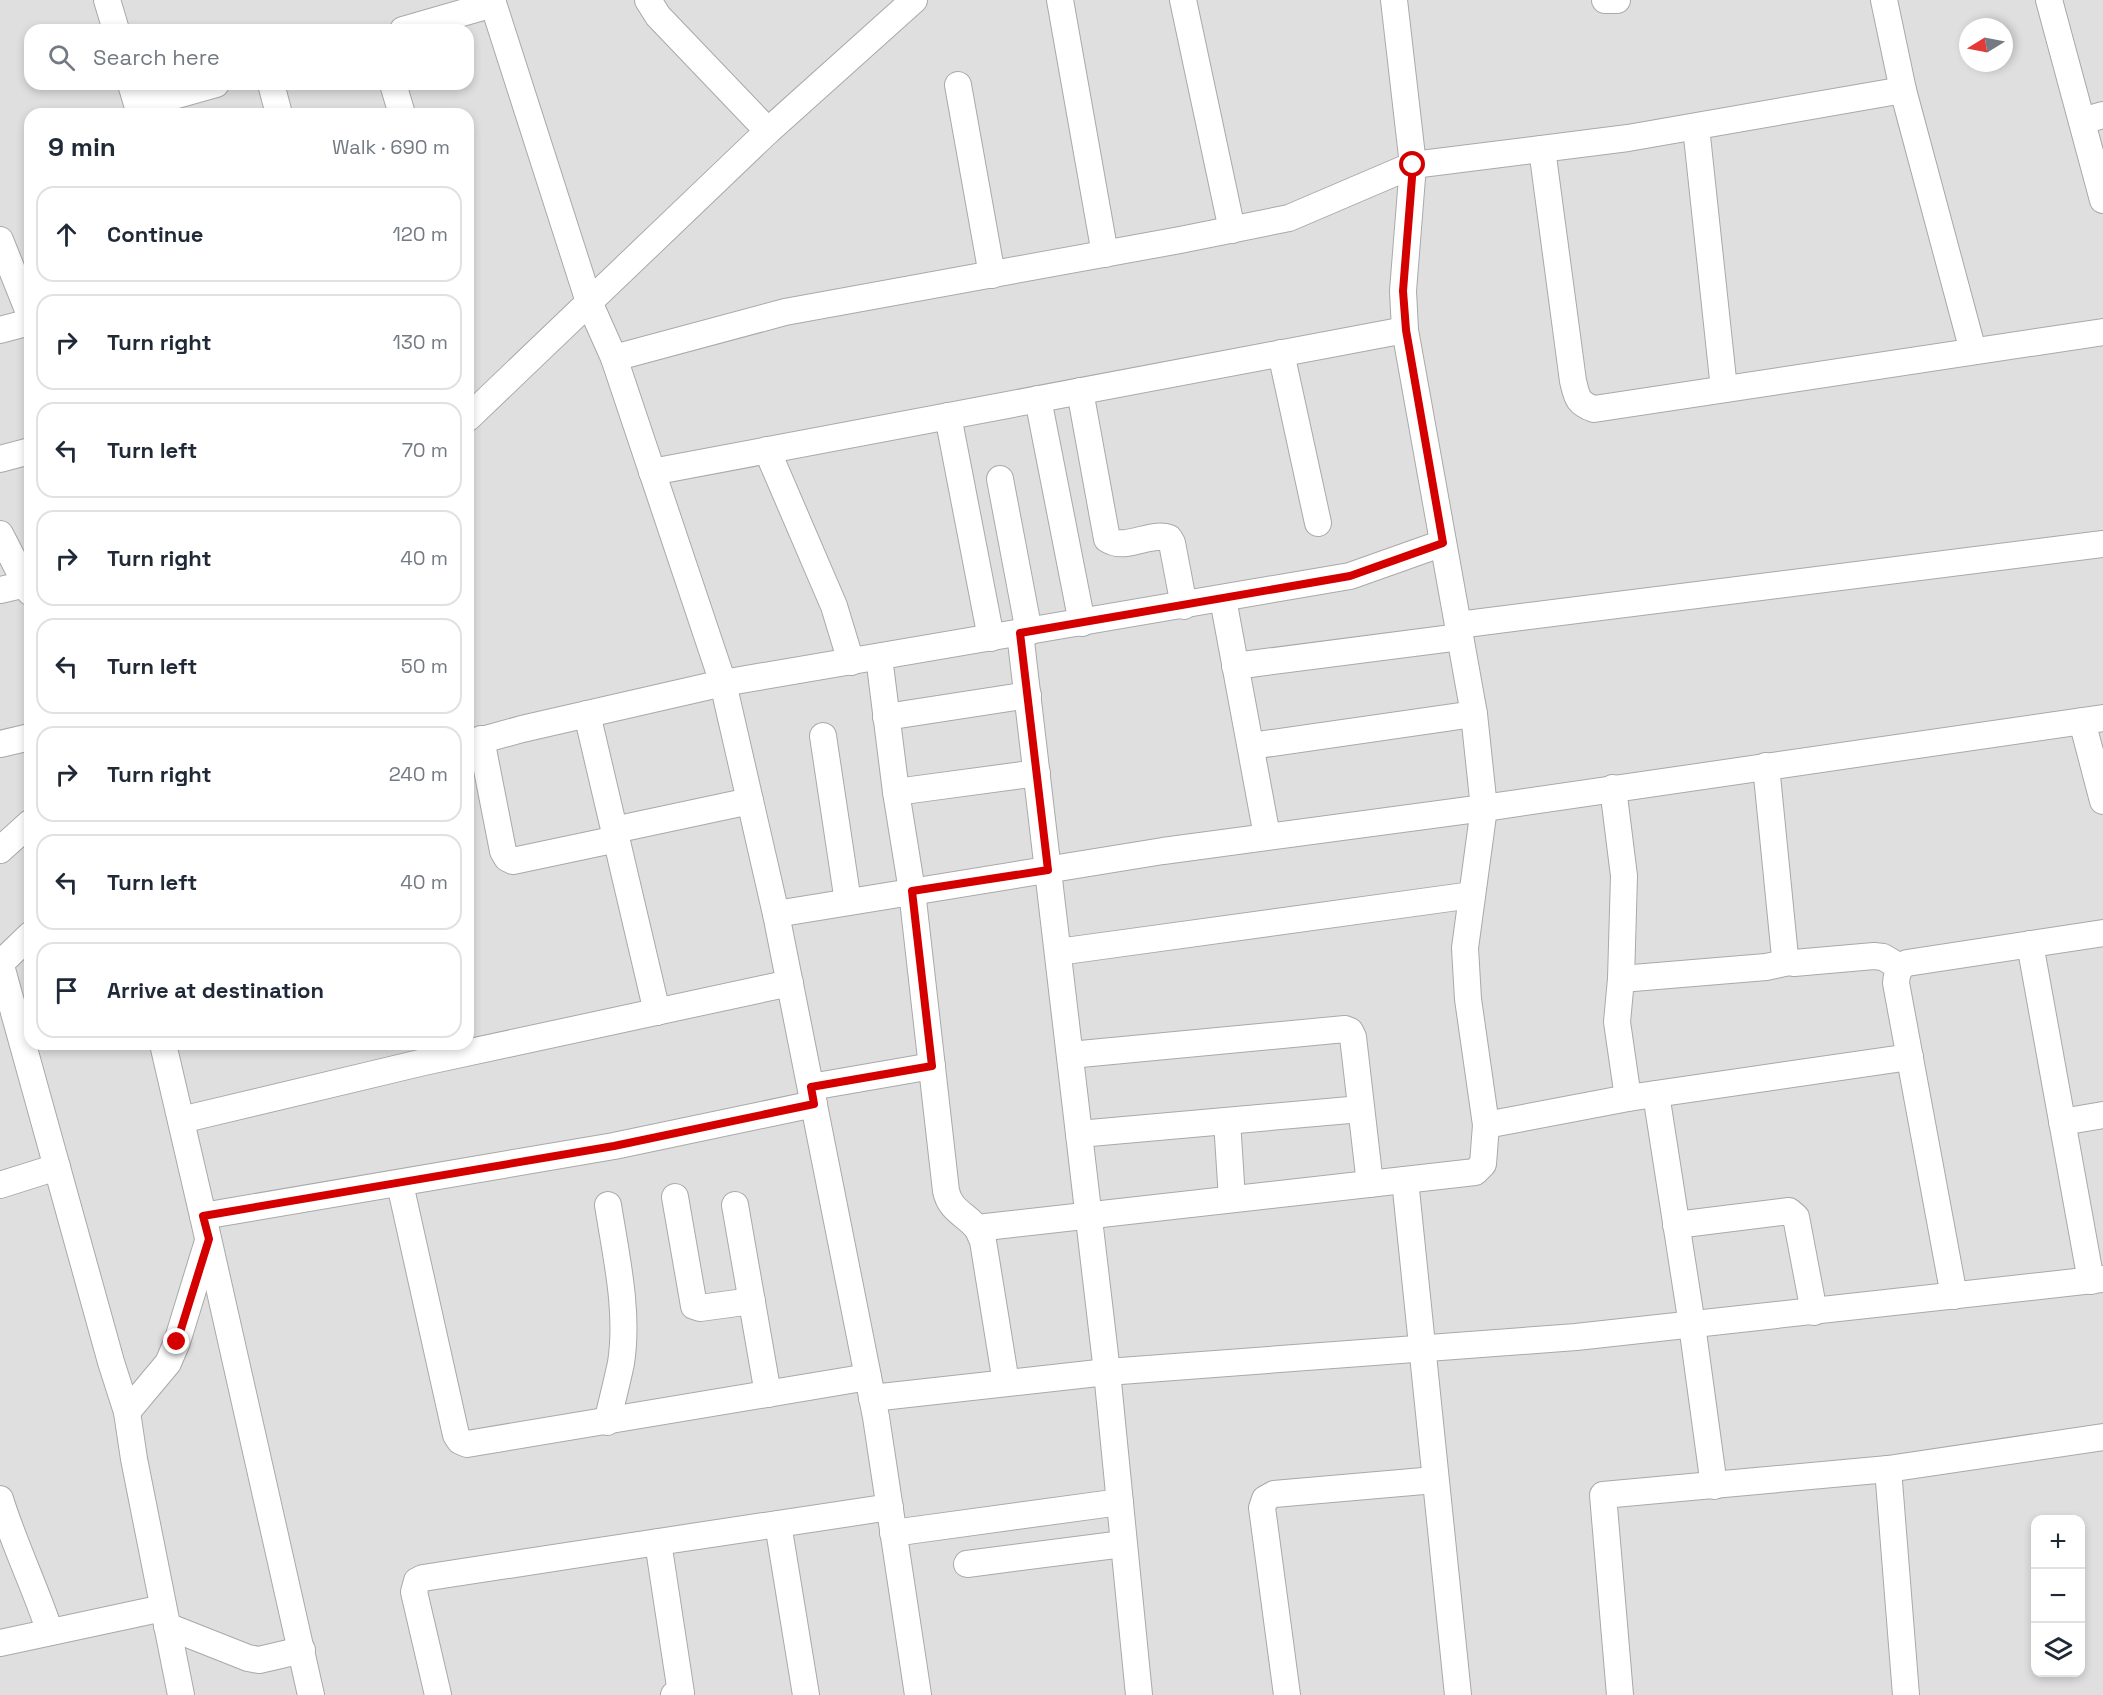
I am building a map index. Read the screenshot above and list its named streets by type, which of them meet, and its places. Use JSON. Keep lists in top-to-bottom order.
{
  "north": "left",
  "page": {
    "search": "Search here",
    "heading": ["9 min", "Walk · 690 m"],
    "list": [
      ["Continue", "120 m"],
      ["Turn right", "130 m"],
      ["Turn left", "70 m"],
      ["Turn right", "40 m"],
      ["Turn left", "50 m"],
      ["Turn right", "240 m"],
      ["Turn left", "40 m"],
      "Arrive at destination"
    ],
    "map_buttons": ["+", "−"]
  }
}
